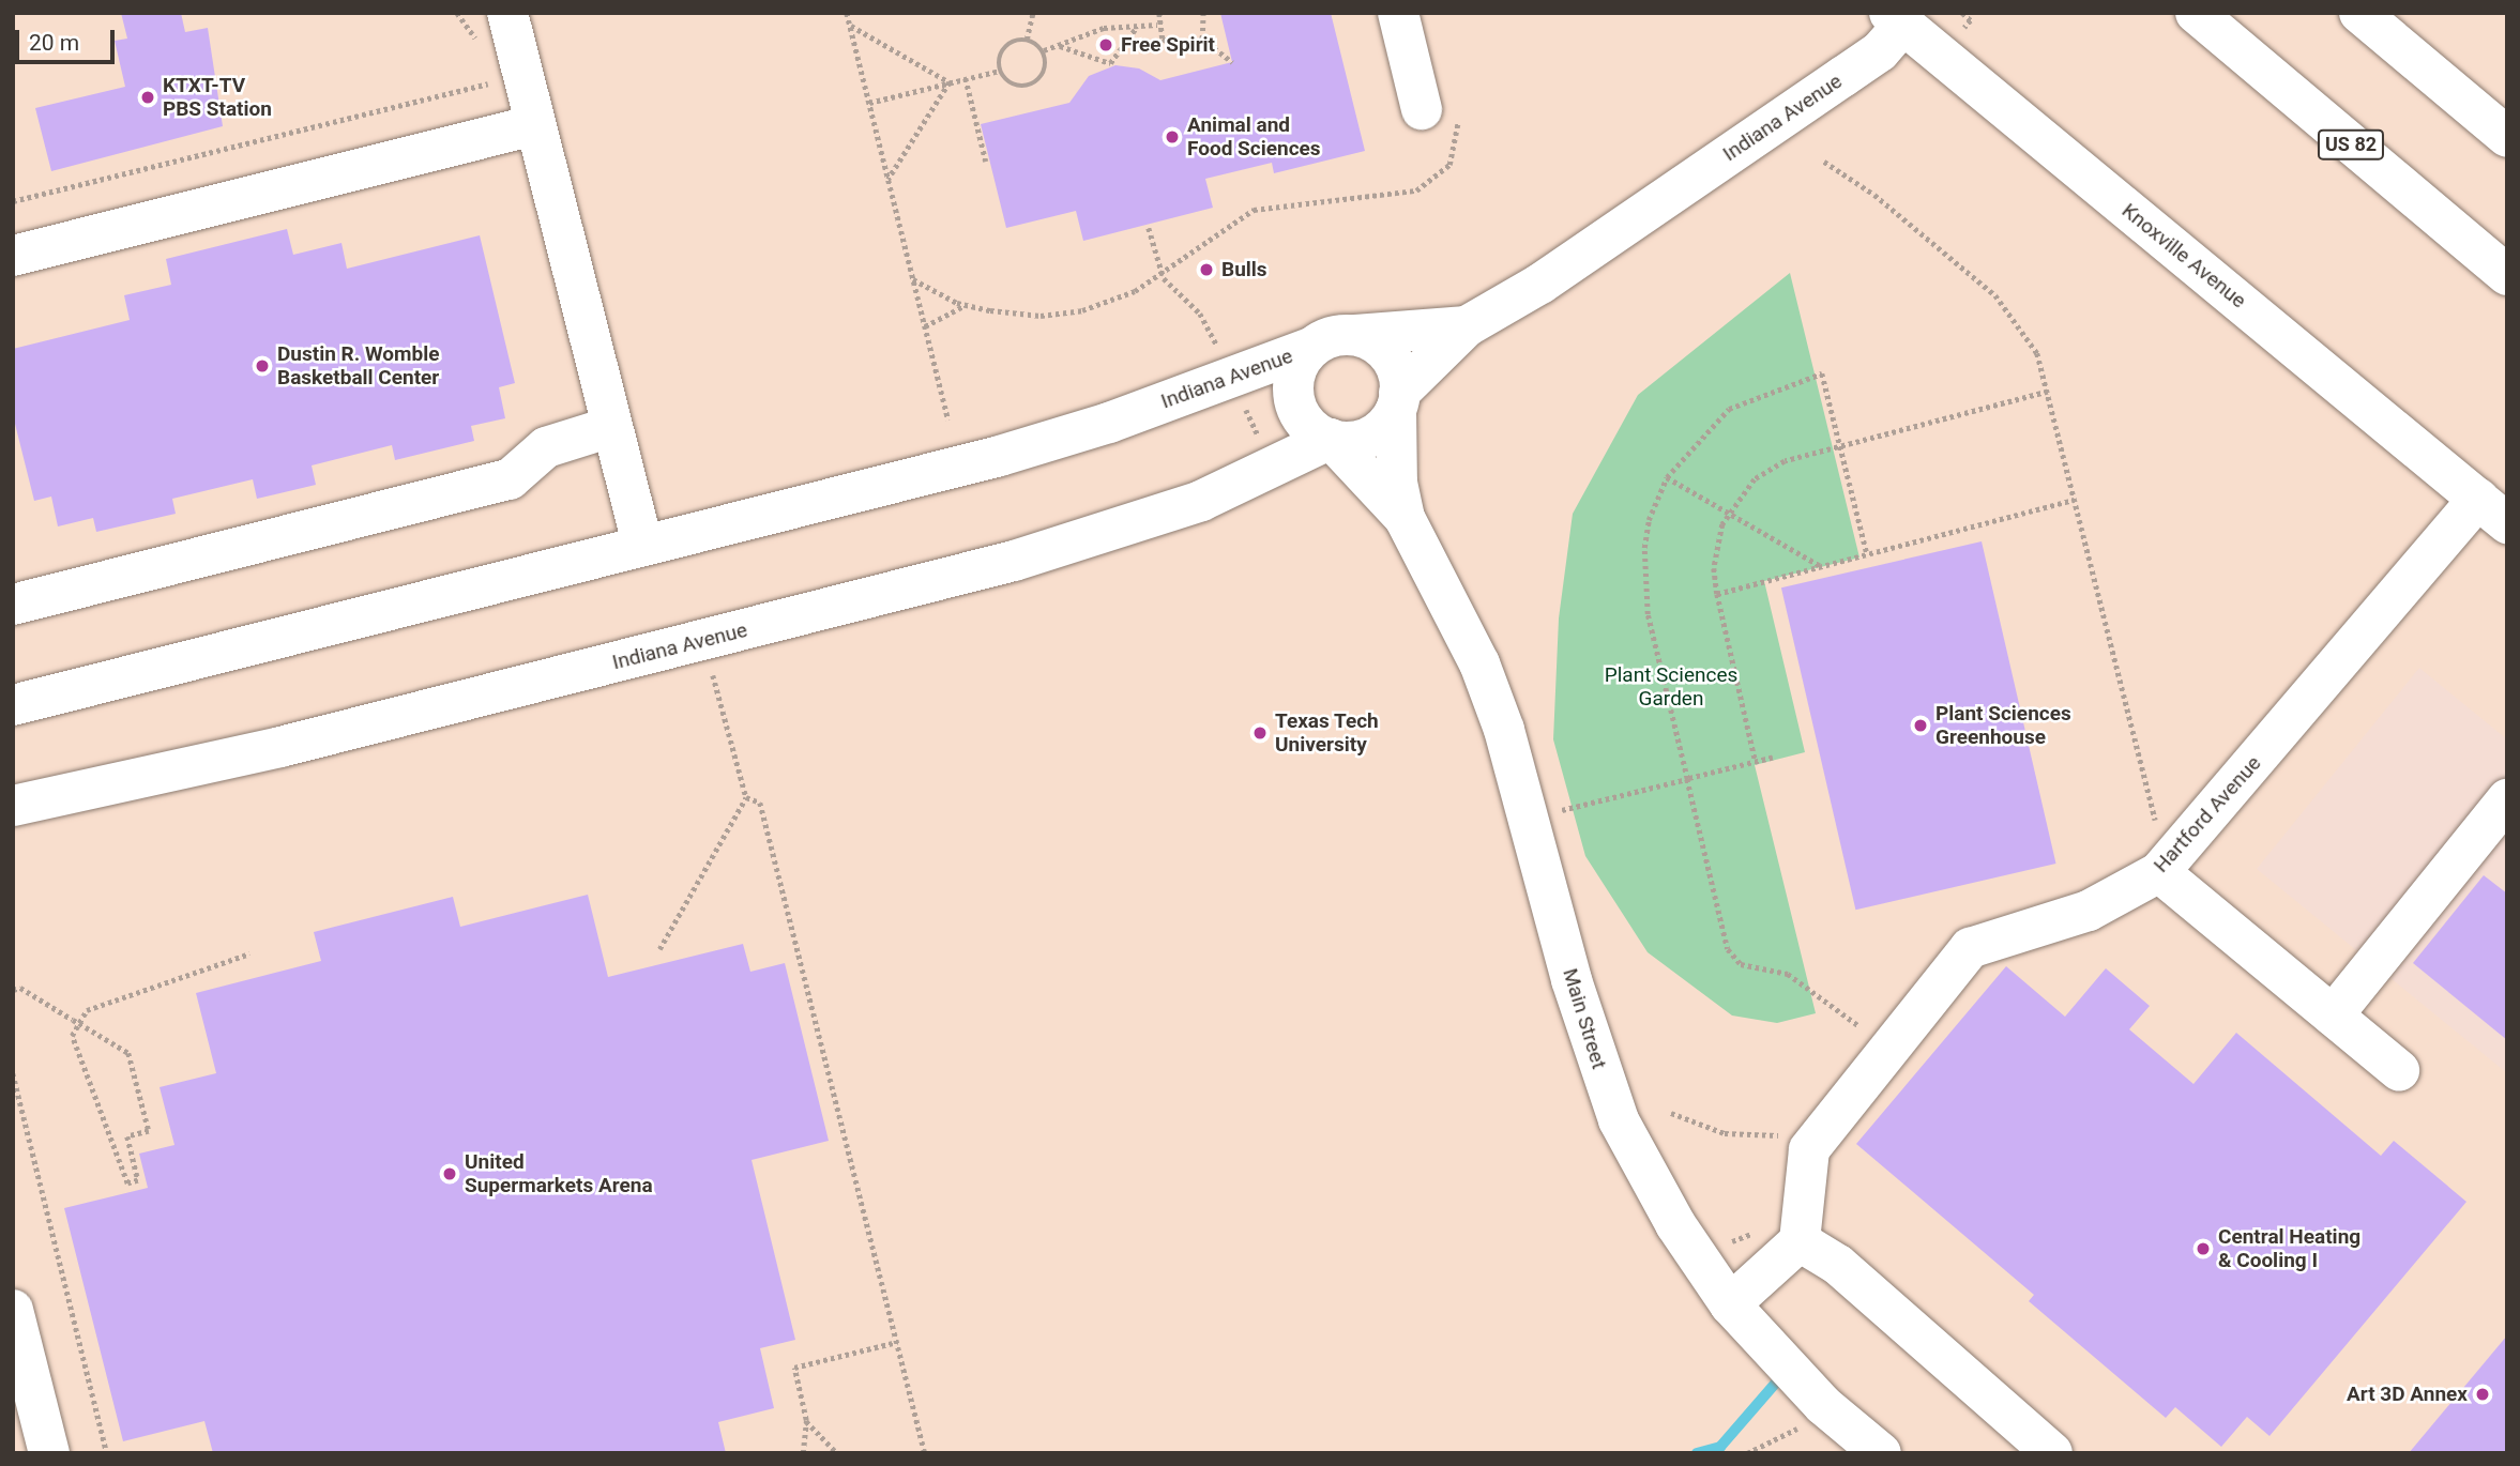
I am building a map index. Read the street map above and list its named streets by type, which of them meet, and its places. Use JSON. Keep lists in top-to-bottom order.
{
  "streets": {
    "main road": [
      "Indiana Avenue",
      "US 82",
      "Knoxville Avenue",
      "Hartford Avenue",
      "Main Street"
    ]
  },
  "crossings": [
    ["Indiana Avenue", "Knoxville Avenue"],
    ["Indiana Avenue", "Main Street"],
    ["Knoxville Avenue", "Hartford Avenue"]
  ],
  "parks": ["Plant Sciences Garden"],
  "places": [
    "Free Spirit",
    "KTXT-TV PBS Station",
    "Animal and Food Sciences",
    "Bulls",
    "Dustin R. Womble Basketball Center",
    "Plant Sciences Greenhouse",
    "Texas Tech University",
    "United Supermarkets Arena",
    "Central Heating & Cooling I",
    "Art 3D Annex"
  ],
  "scale_bar": "20 m"
}
